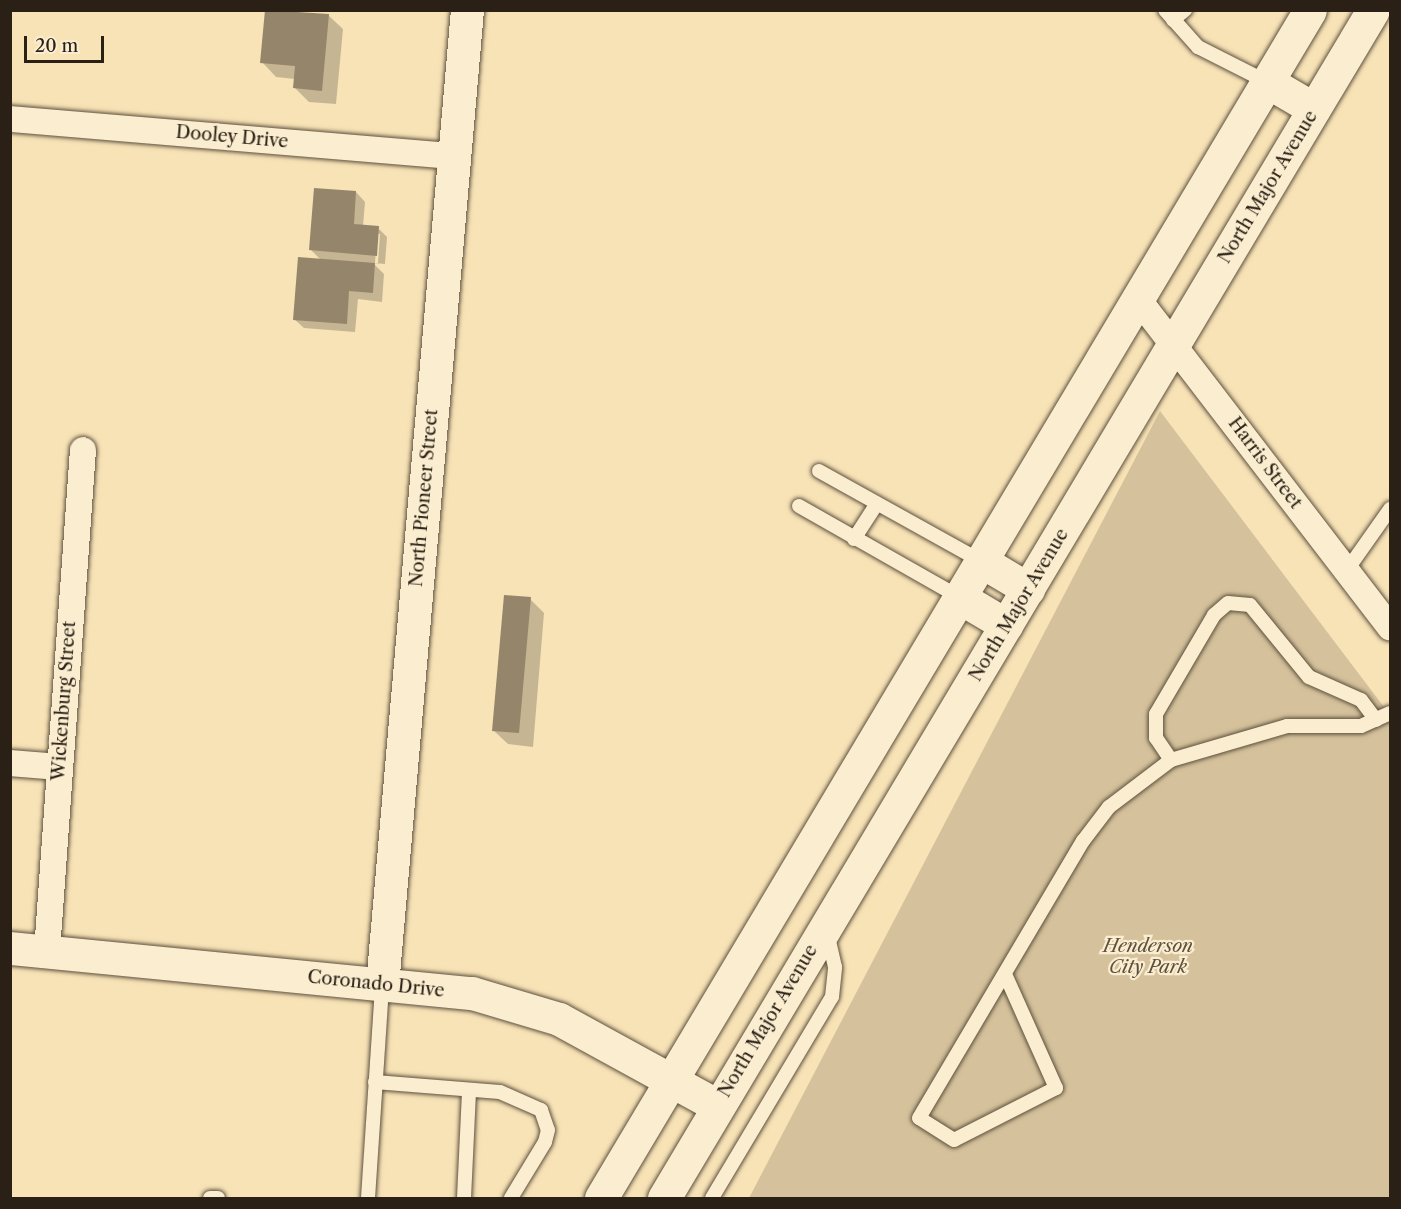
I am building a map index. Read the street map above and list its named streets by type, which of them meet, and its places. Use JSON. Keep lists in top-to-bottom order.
{
  "streets": {
    "street": [
      "Dooley Drive",
      "North Major Avenue",
      "Harris Street",
      "North Pioneer Street",
      "Wickenburg Street",
      "Coronado Drive"
    ]
  },
  "crossings": [
    ["Dooley Drive", "North Pioneer Street"],
    ["North Major Avenue", "Harris Street"],
    ["North Major Avenue", "Coronado Drive"],
    ["North Pioneer Street", "Coronado Drive"],
    ["Wickenburg Street", "Coronado Drive"]
  ],
  "parks": ["Henderson City Park"],
  "scale_bar": "20 m"
}
